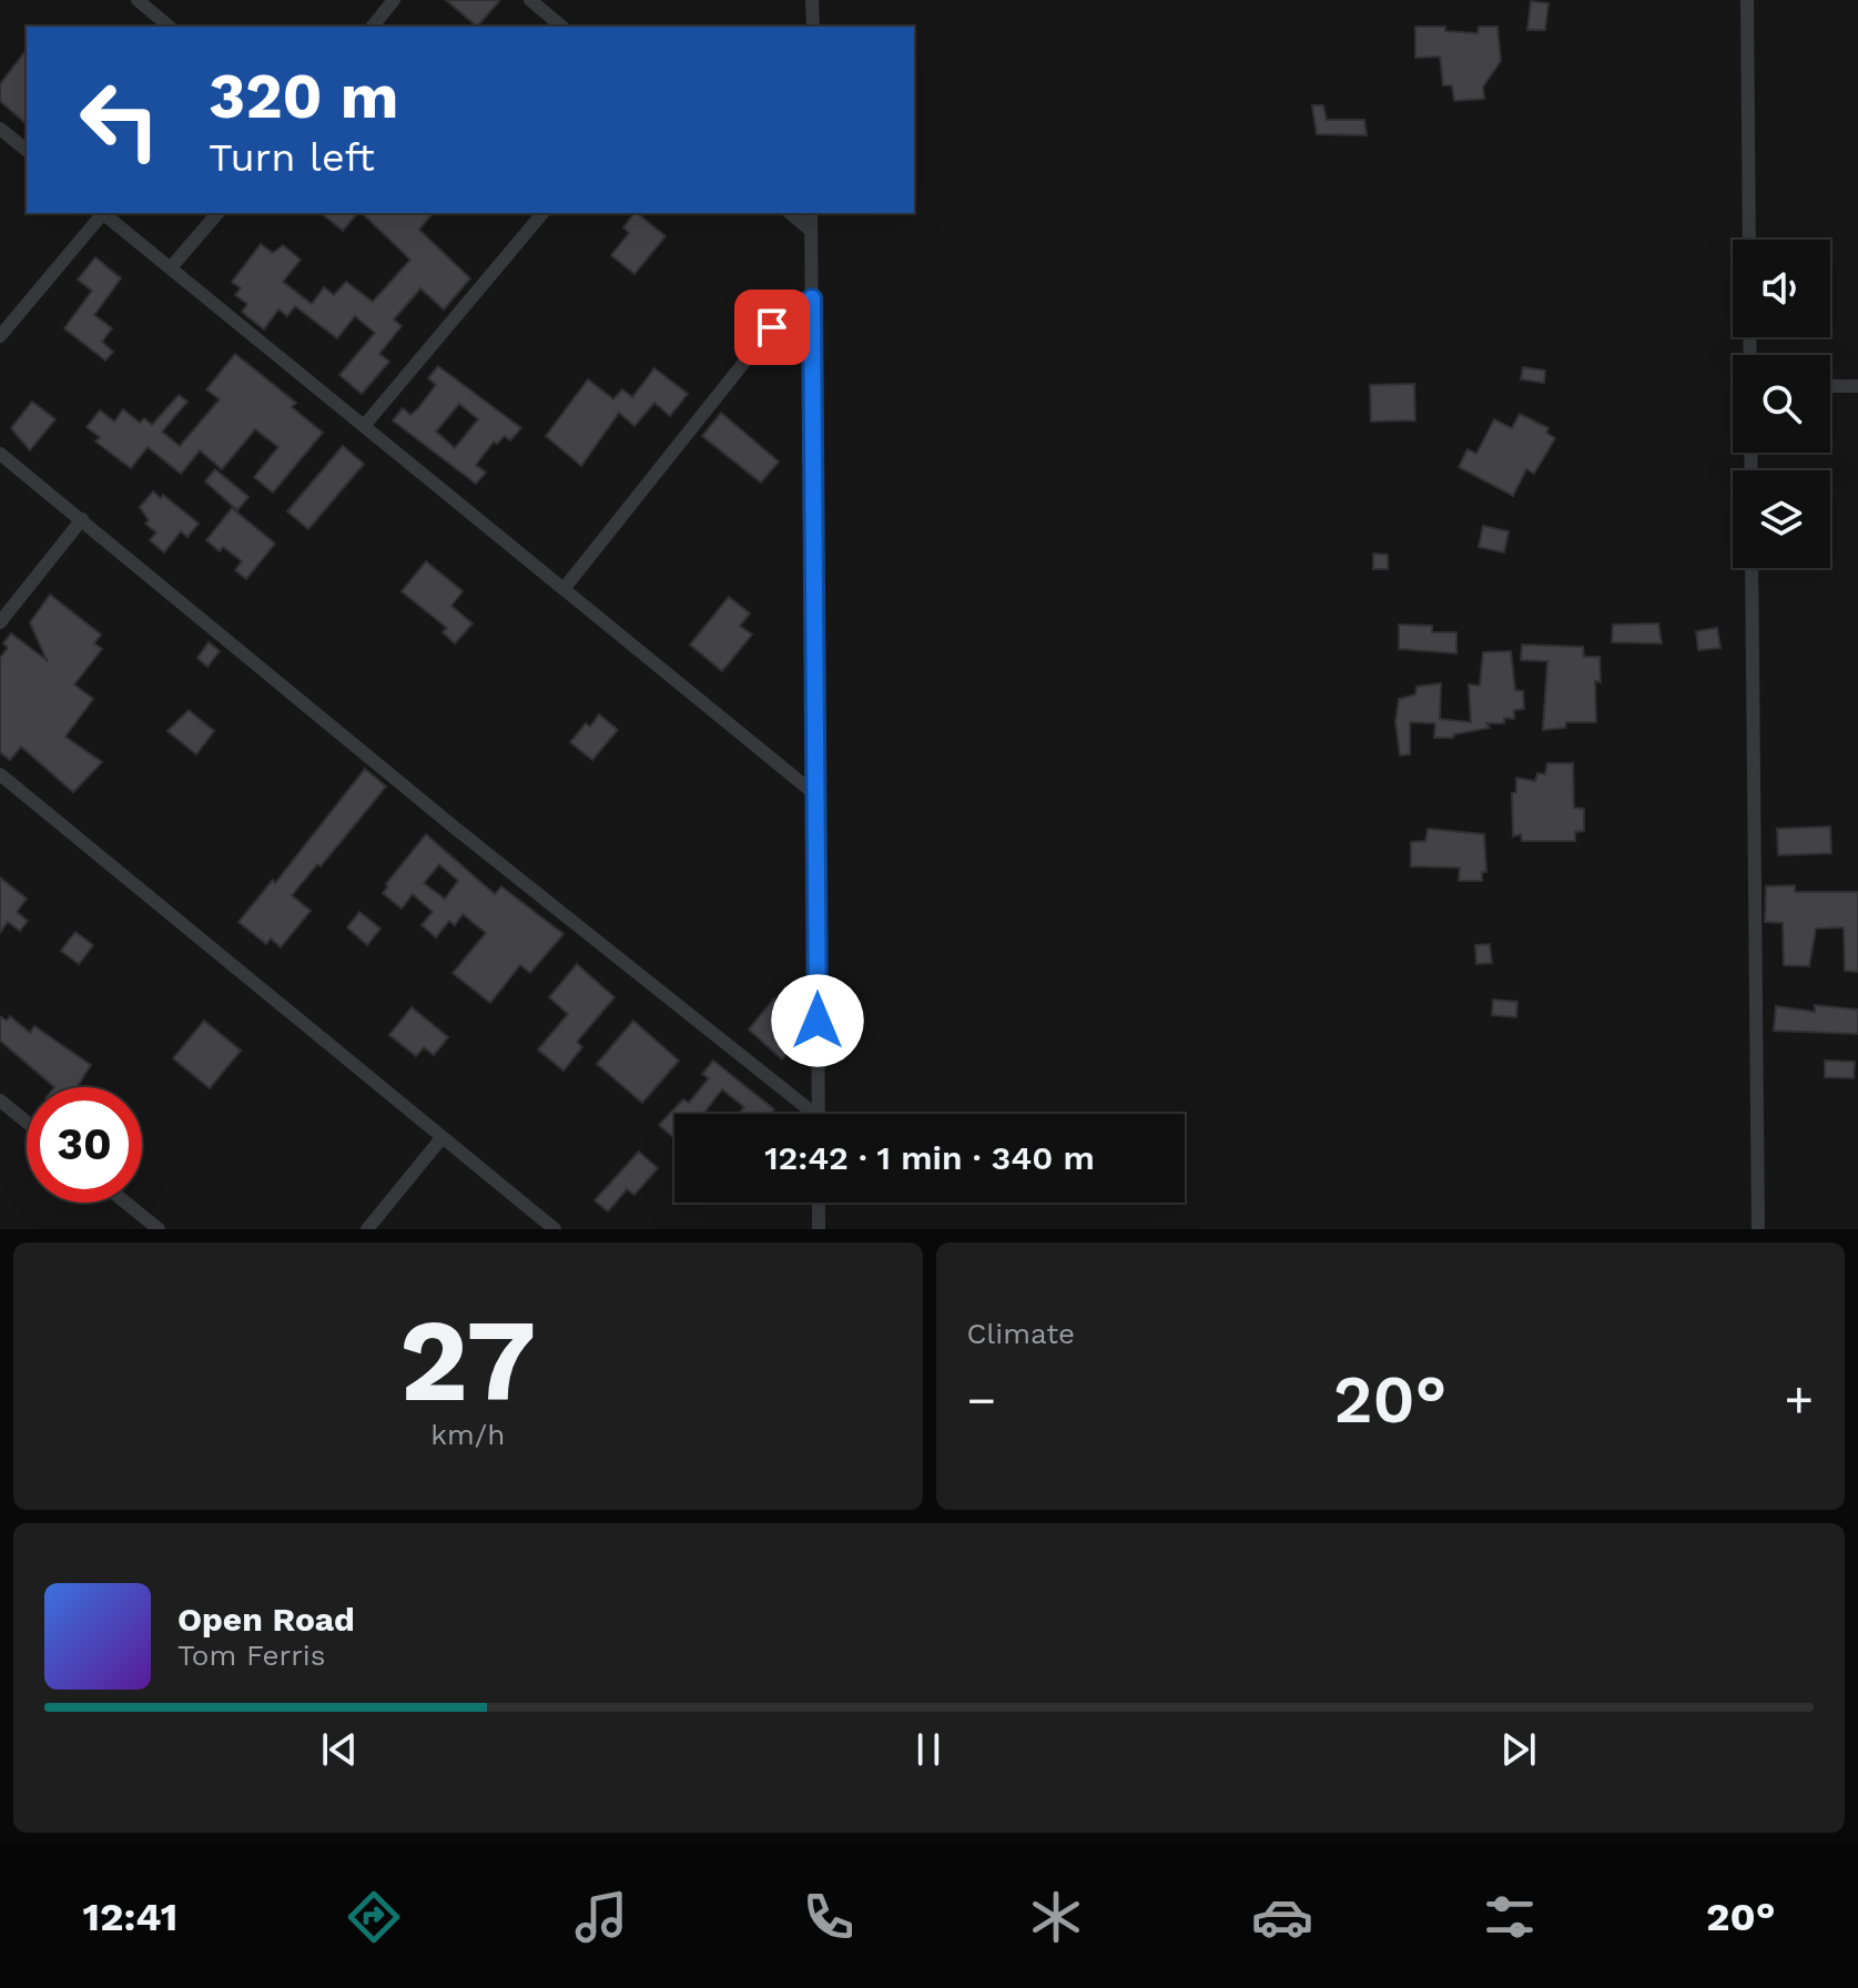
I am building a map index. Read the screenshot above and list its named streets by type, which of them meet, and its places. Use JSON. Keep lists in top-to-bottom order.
{
  "page": {
    "turn": ["320 m", "Turn left"],
    "limit": "30",
    "trip": "12:42 · 1 min · 340 m",
    "tile": [
      ["27", "km/h"],
      "Climate"
    ],
    "heat": ["−", "20°", "+"],
    "song": ["Open Road", "Tom Ferris"],
    "tabs": ["12:41", "20°"]
  }
}
